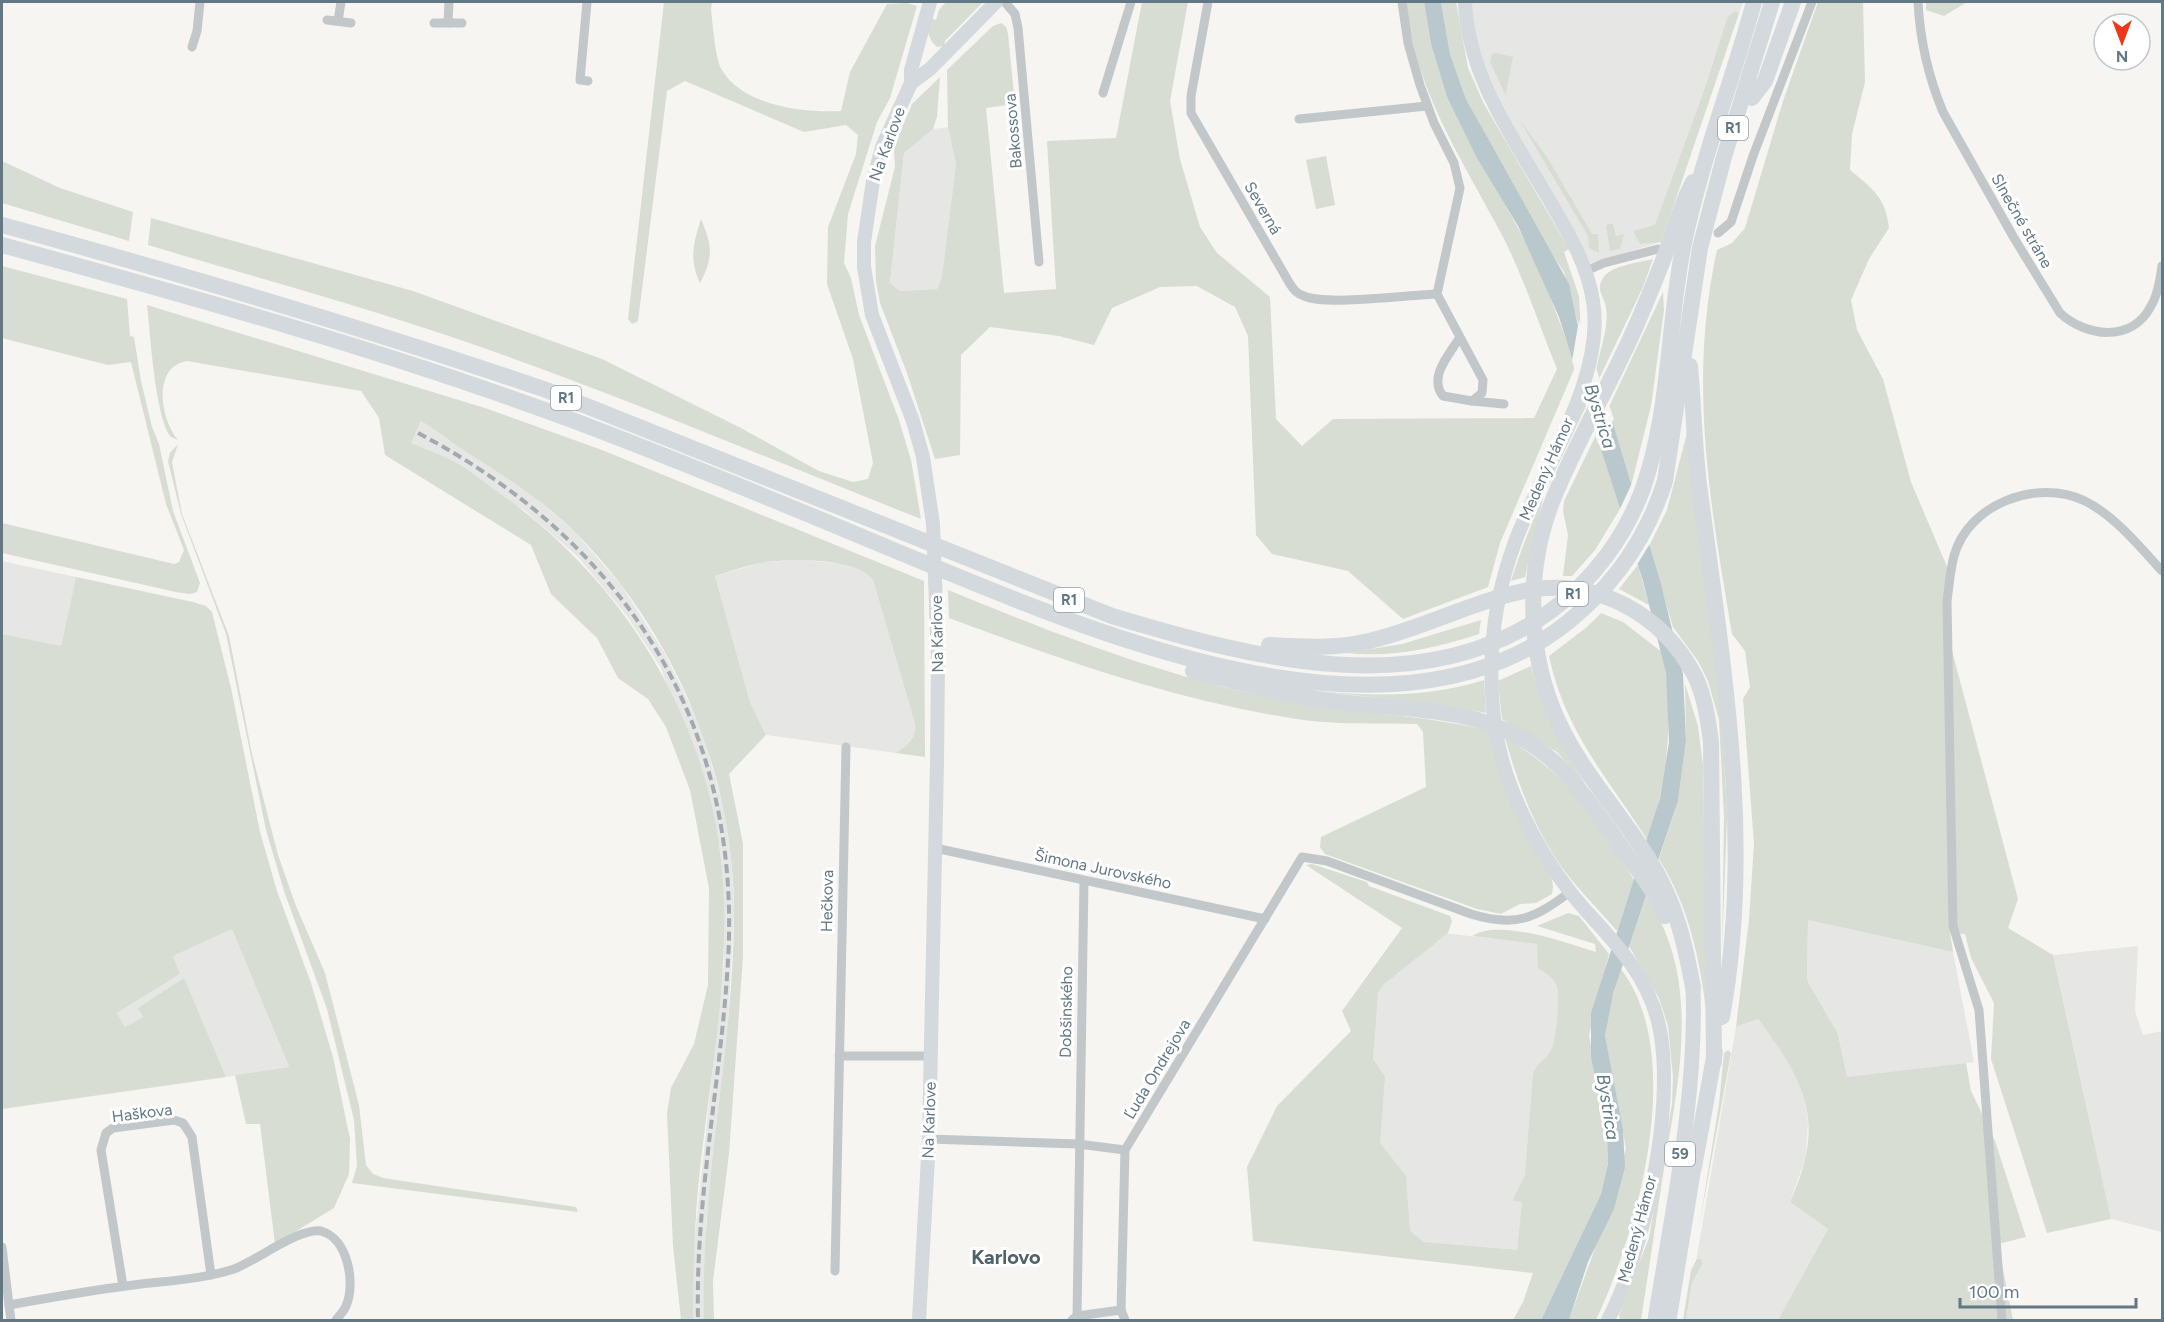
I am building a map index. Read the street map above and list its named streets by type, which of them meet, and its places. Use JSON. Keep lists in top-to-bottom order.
{
  "streets": {
    "highway": ["R1"],
    "main road": ["59"],
    "street": [
      "Bakossova",
      "Na Karlove",
      "Severná",
      "Slnečné stráne",
      "Medený Hámor",
      "Šimona Jurovského",
      "Hečkova",
      "Dobšinského",
      "Ľuda Ondrejova",
      "Haškova"
    ]
  },
  "crossings": [
    ["Na Karlove", "Šimona Jurovského"],
    ["Medený Hámor", "Ľuda Ondrejova"],
    ["Šimona Jurovského", "Dobšinského"],
    ["Šimona Jurovského", "Ľuda Ondrejova"],
    ["Dobšinského", "Ľuda Ondrejova"]
  ],
  "districts": ["Karlovo"],
  "water": ["Bystrica"],
  "scale_bar": "100 m",
  "north": "bottom"
}
